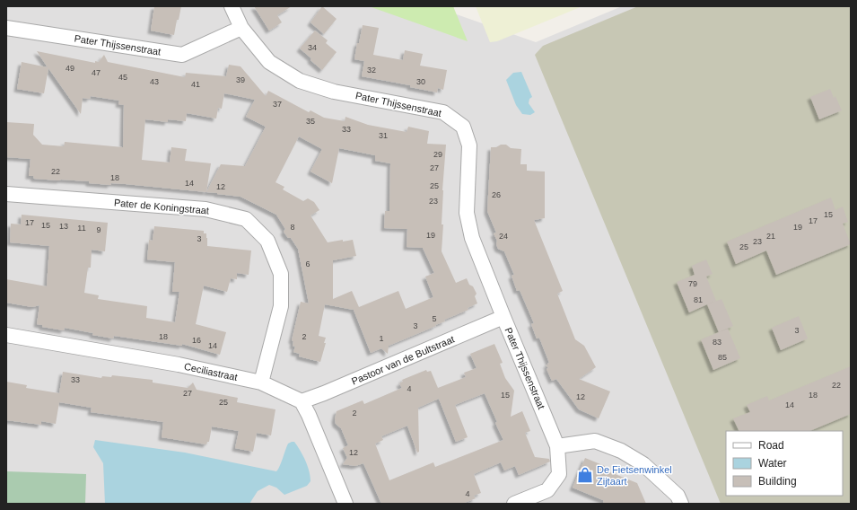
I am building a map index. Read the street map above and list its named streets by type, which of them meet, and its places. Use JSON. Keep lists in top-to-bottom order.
{
  "streets": {
    "street": [
      "Pater Thijssenstraat",
      "Pater de Koningstraat",
      "Pastoor van de Bultstraat",
      "Ceciliastraat"
    ]
  },
  "crossings": [
    ["Pater Thijssenstraat", "Pastoor van de Bultstraat"],
    ["Pater de Koningstraat", "Ceciliastraat"],
    ["Pastoor van de Bultstraat", "Ceciliastraat"]
  ],
  "places": {
    "shop": ["De Fietsenwinkel Zijtaart"]
  },
  "house_numbers": [
    "34",
    "49",
    "32",
    "47",
    "45",
    "39",
    "43",
    "30",
    "41",
    "37",
    "35",
    "33",
    "31",
    "29",
    "27",
    "22",
    "18",
    "14",
    "25",
    "12",
    "26",
    "23",
    "15",
    "17",
    "17",
    "15",
    "13",
    "8",
    "19",
    "11",
    "9",
    "19",
    "24",
    "21",
    "3",
    "23",
    "25",
    "6",
    "79",
    "81",
    "5",
    "3",
    "3",
    "18",
    "2",
    "1",
    "16",
    "83",
    "14",
    "85",
    "33",
    "22",
    "4",
    "27",
    "15",
    "18",
    "12",
    "25",
    "14",
    "2",
    "12",
    "4"
  ],
  "legend": ["Road", "Water", "Building"]
}
